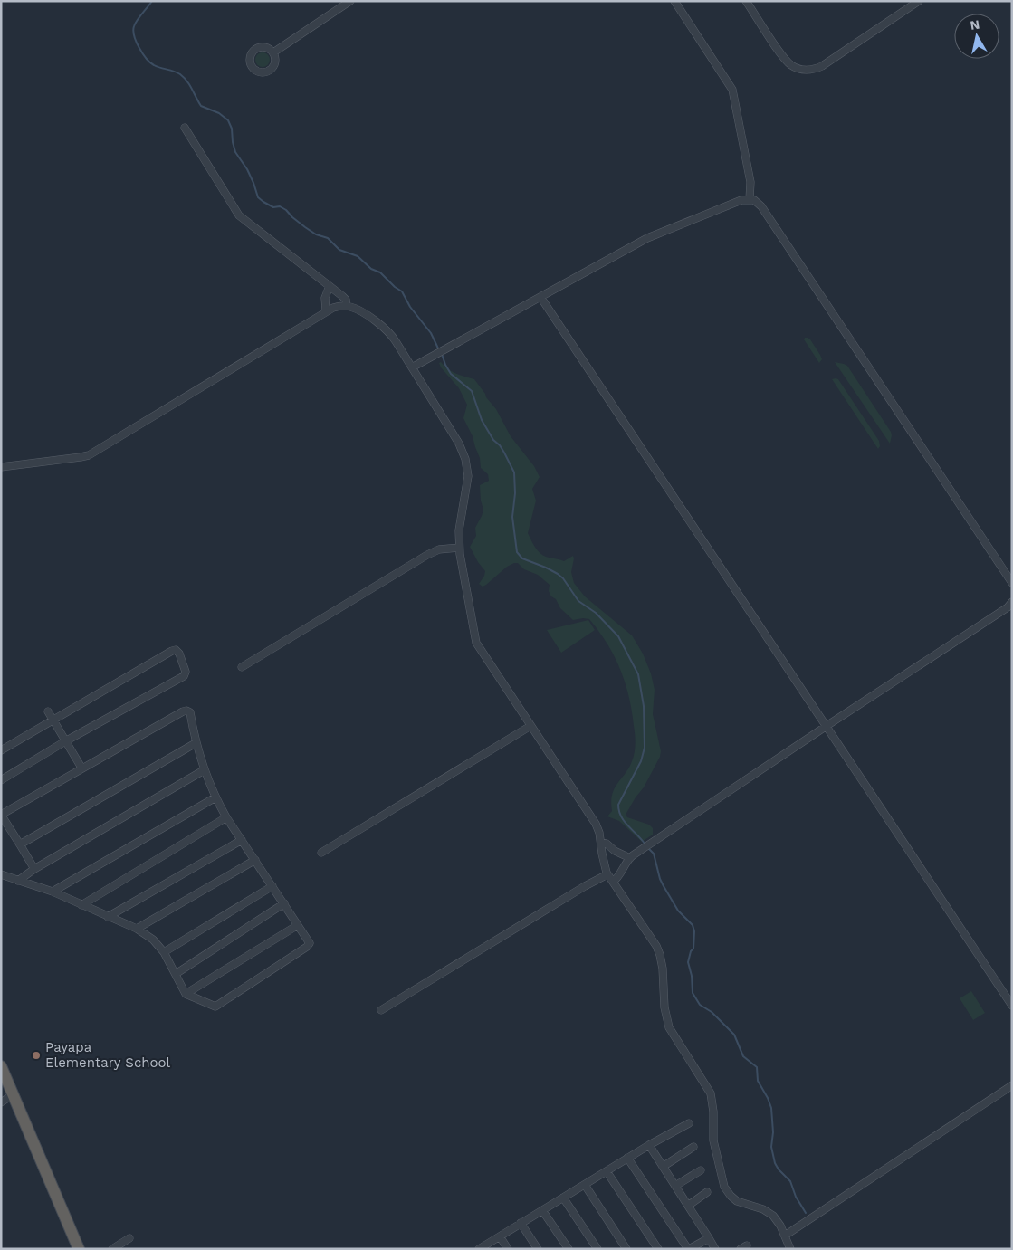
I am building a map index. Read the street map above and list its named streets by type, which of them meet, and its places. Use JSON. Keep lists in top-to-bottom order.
{
  "places": ["Payapa Elementary School"],
  "north": "top"
}
